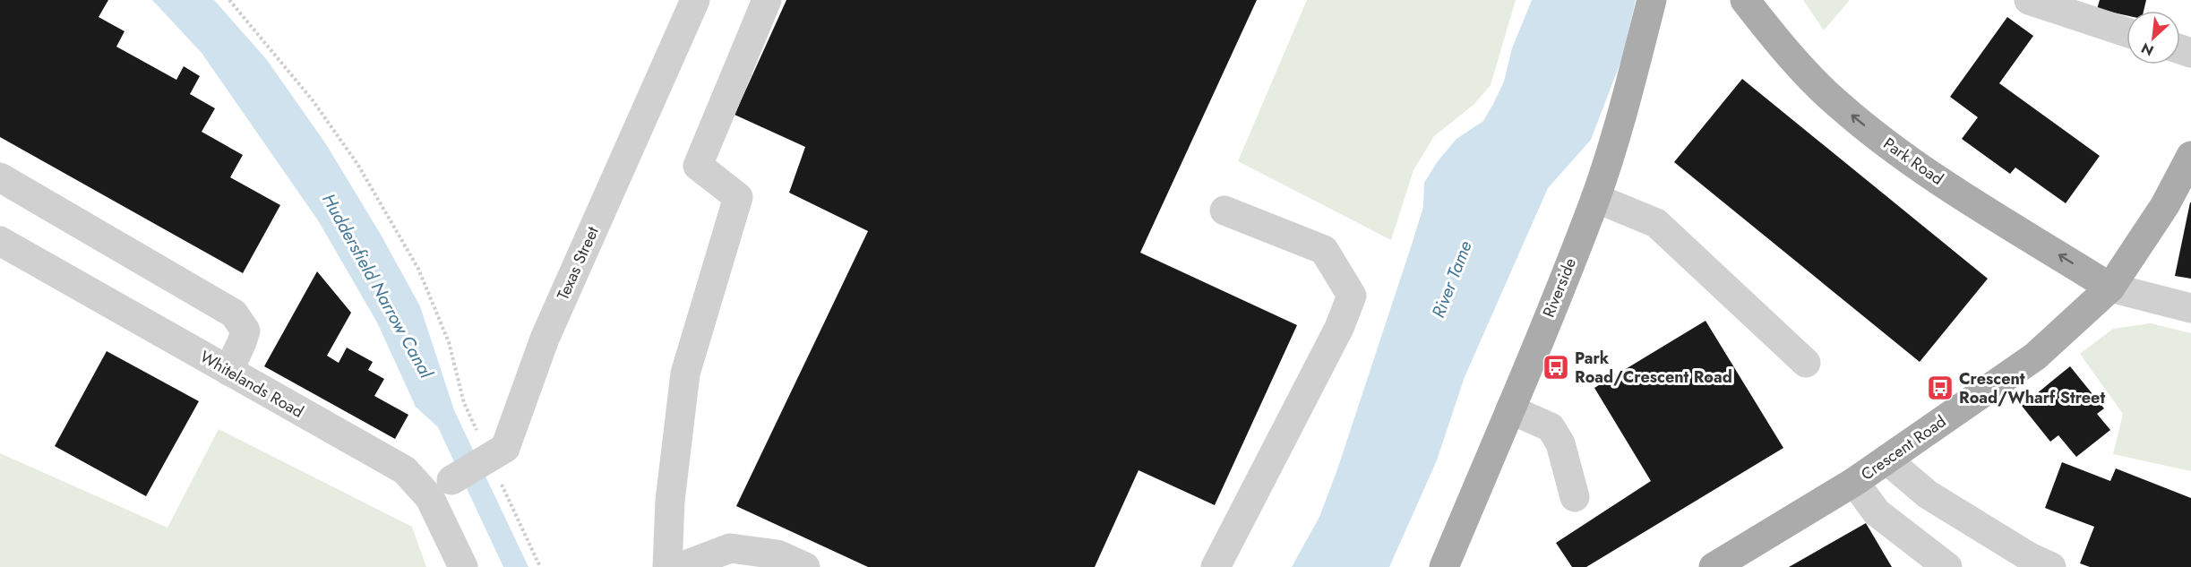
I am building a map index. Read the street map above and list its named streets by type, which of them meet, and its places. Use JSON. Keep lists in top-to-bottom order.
{
  "streets": {
    "main road": ["Park Road", "Riverside", "Crescent Road"],
    "street": ["Texas Street", "Whitelands Road"]
  },
  "crossings": [
    ["Park Road", "Crescent Road"],
    ["Texas Street", "Whitelands Road"]
  ],
  "one_way": ["Park Road"],
  "water": ["River Tame", "Huddersfield Narrow Canal"],
  "places": {
    "bus stop": ["Park Road/Crescent Road", "Crescent Road/Wharf Street"]
  },
  "north": "bottom left"
}
